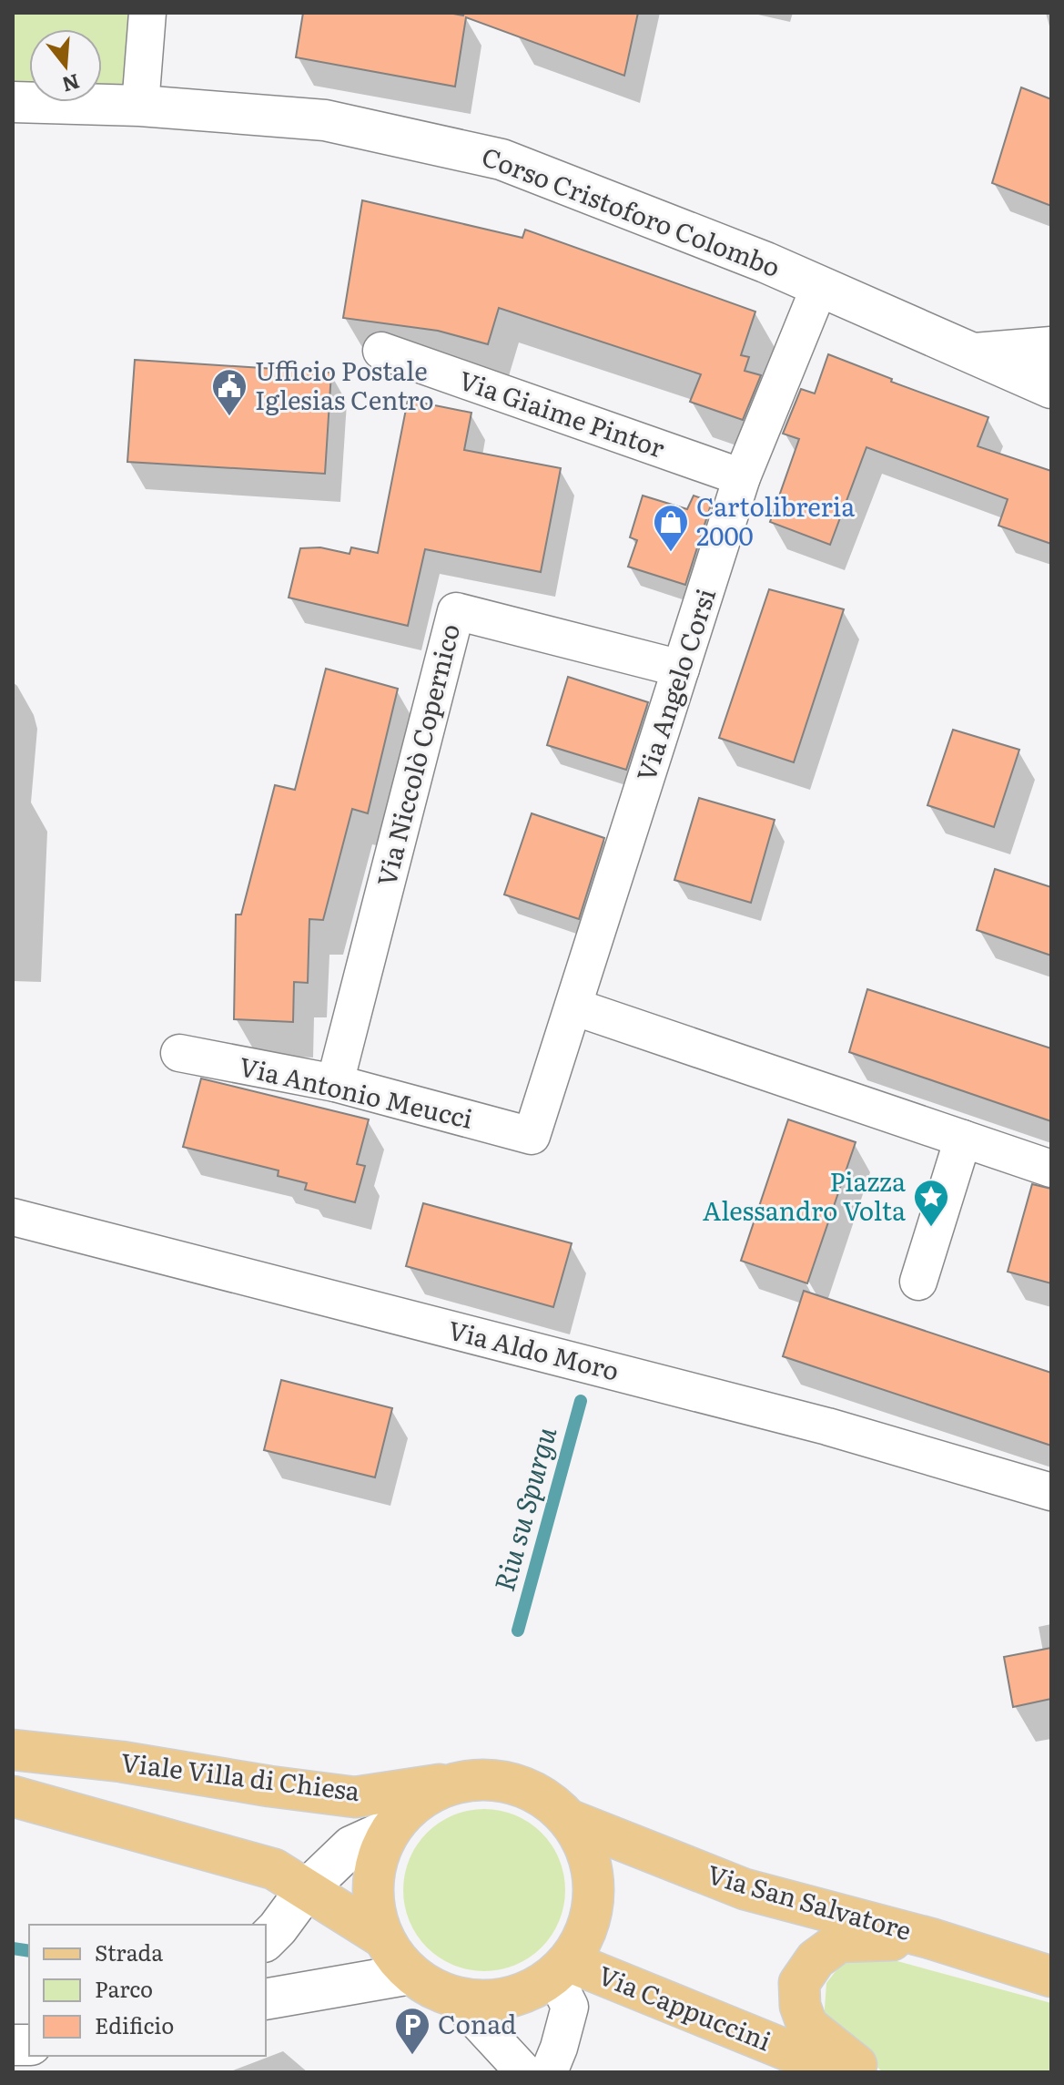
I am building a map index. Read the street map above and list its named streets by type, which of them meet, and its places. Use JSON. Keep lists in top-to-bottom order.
{
  "streets": {
    "main road": ["Viale Villa di Chiesa", "Via San Salvatore", "Via Cappuccini"],
    "street": [
      "Corso Cristoforo Colombo",
      "Via Giaime Pintor",
      "Via Angelo Corsi",
      "Via Niccolò Copernico",
      "Via Antonio Meucci",
      "Via Aldo Moro"
    ]
  },
  "crossings": [
    ["Corso Cristoforo Colombo", "Via Angelo Corsi"],
    ["Via Giaime Pintor", "Via Angelo Corsi"],
    ["Via Angelo Corsi", "Via Niccolò Copernico"],
    ["Via Angelo Corsi", "Via Antonio Meucci"],
    ["Via Niccolò Copernico", "Via Antonio Meucci"],
    ["Viale Villa di Chiesa", "Via San Salvatore"],
    ["Viale Villa di Chiesa", "Via Cappuccini"],
    ["Via San Salvatore", "Via Cappuccini"]
  ],
  "water": ["Riu su Spurgu"],
  "places": {
    "public building": ["Ufficio Postale Iglesias Centro"],
    "shop": ["Cartolibreria 2000"],
    "place": ["Piazza Alessandro Volta"],
    "parking": ["Conad"]
  },
  "legend": ["Strada", "Parco", "Edificio"],
  "north": "bottom"
}
